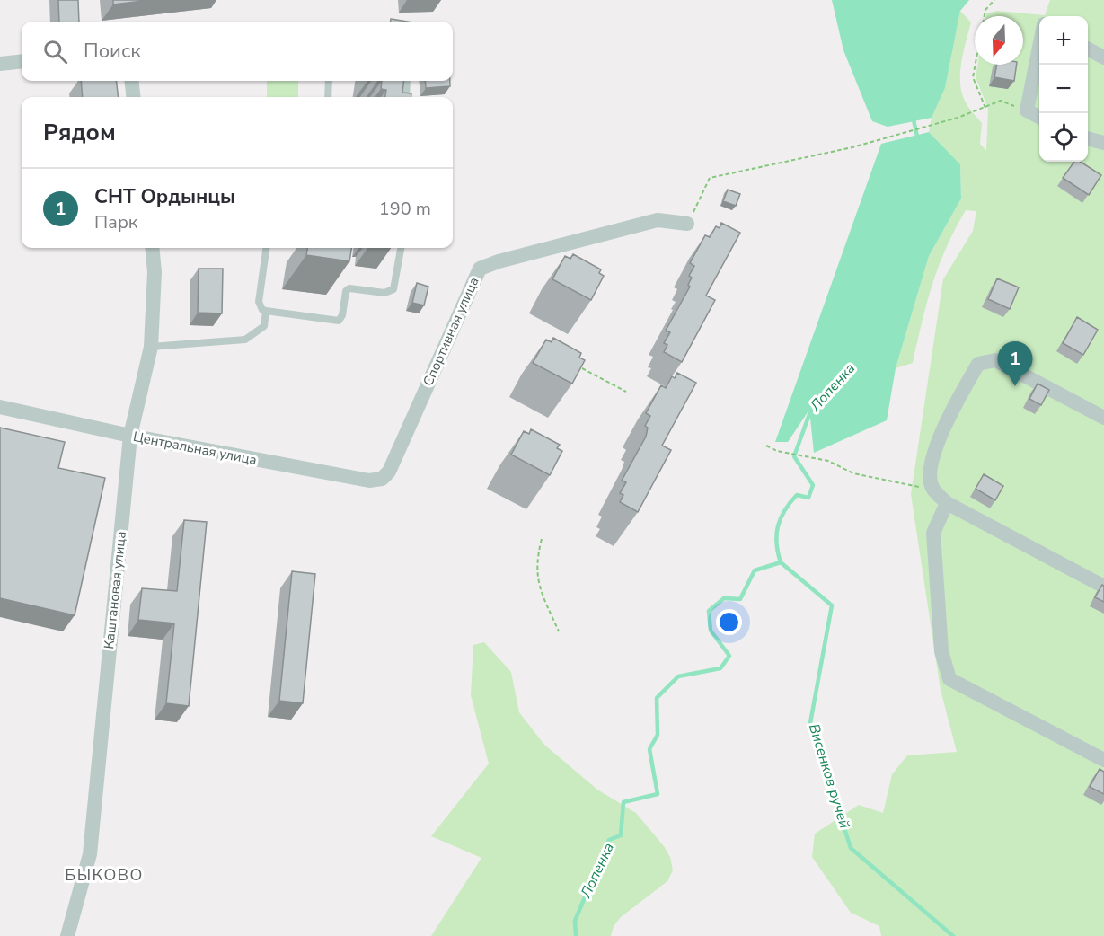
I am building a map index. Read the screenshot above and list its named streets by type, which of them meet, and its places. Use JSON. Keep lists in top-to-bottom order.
{
  "streets": {
    "street": ["Спортивная улица", "Центральная улица", "Каштановая улица"]
  },
  "crossings": [
    ["Спортивная улица", "Центральная улица"],
    ["Центральная улица", "Каштановая улица"]
  ],
  "districts": ["БЫКОВО"],
  "water": ["Лопенка", "Висенков ручей"],
  "north": "bottom",
  "page": {
    "map_buttons": ["+", "−"],
    "search": "Поиск",
    "heading": "Рядом",
    "list": [
      {
        "mark": "1",
        "name": "СНТ Ордынцы",
        "note": "Парк",
        "value": "190 m"
      }
    ],
    "pins": "1"
  }
}
